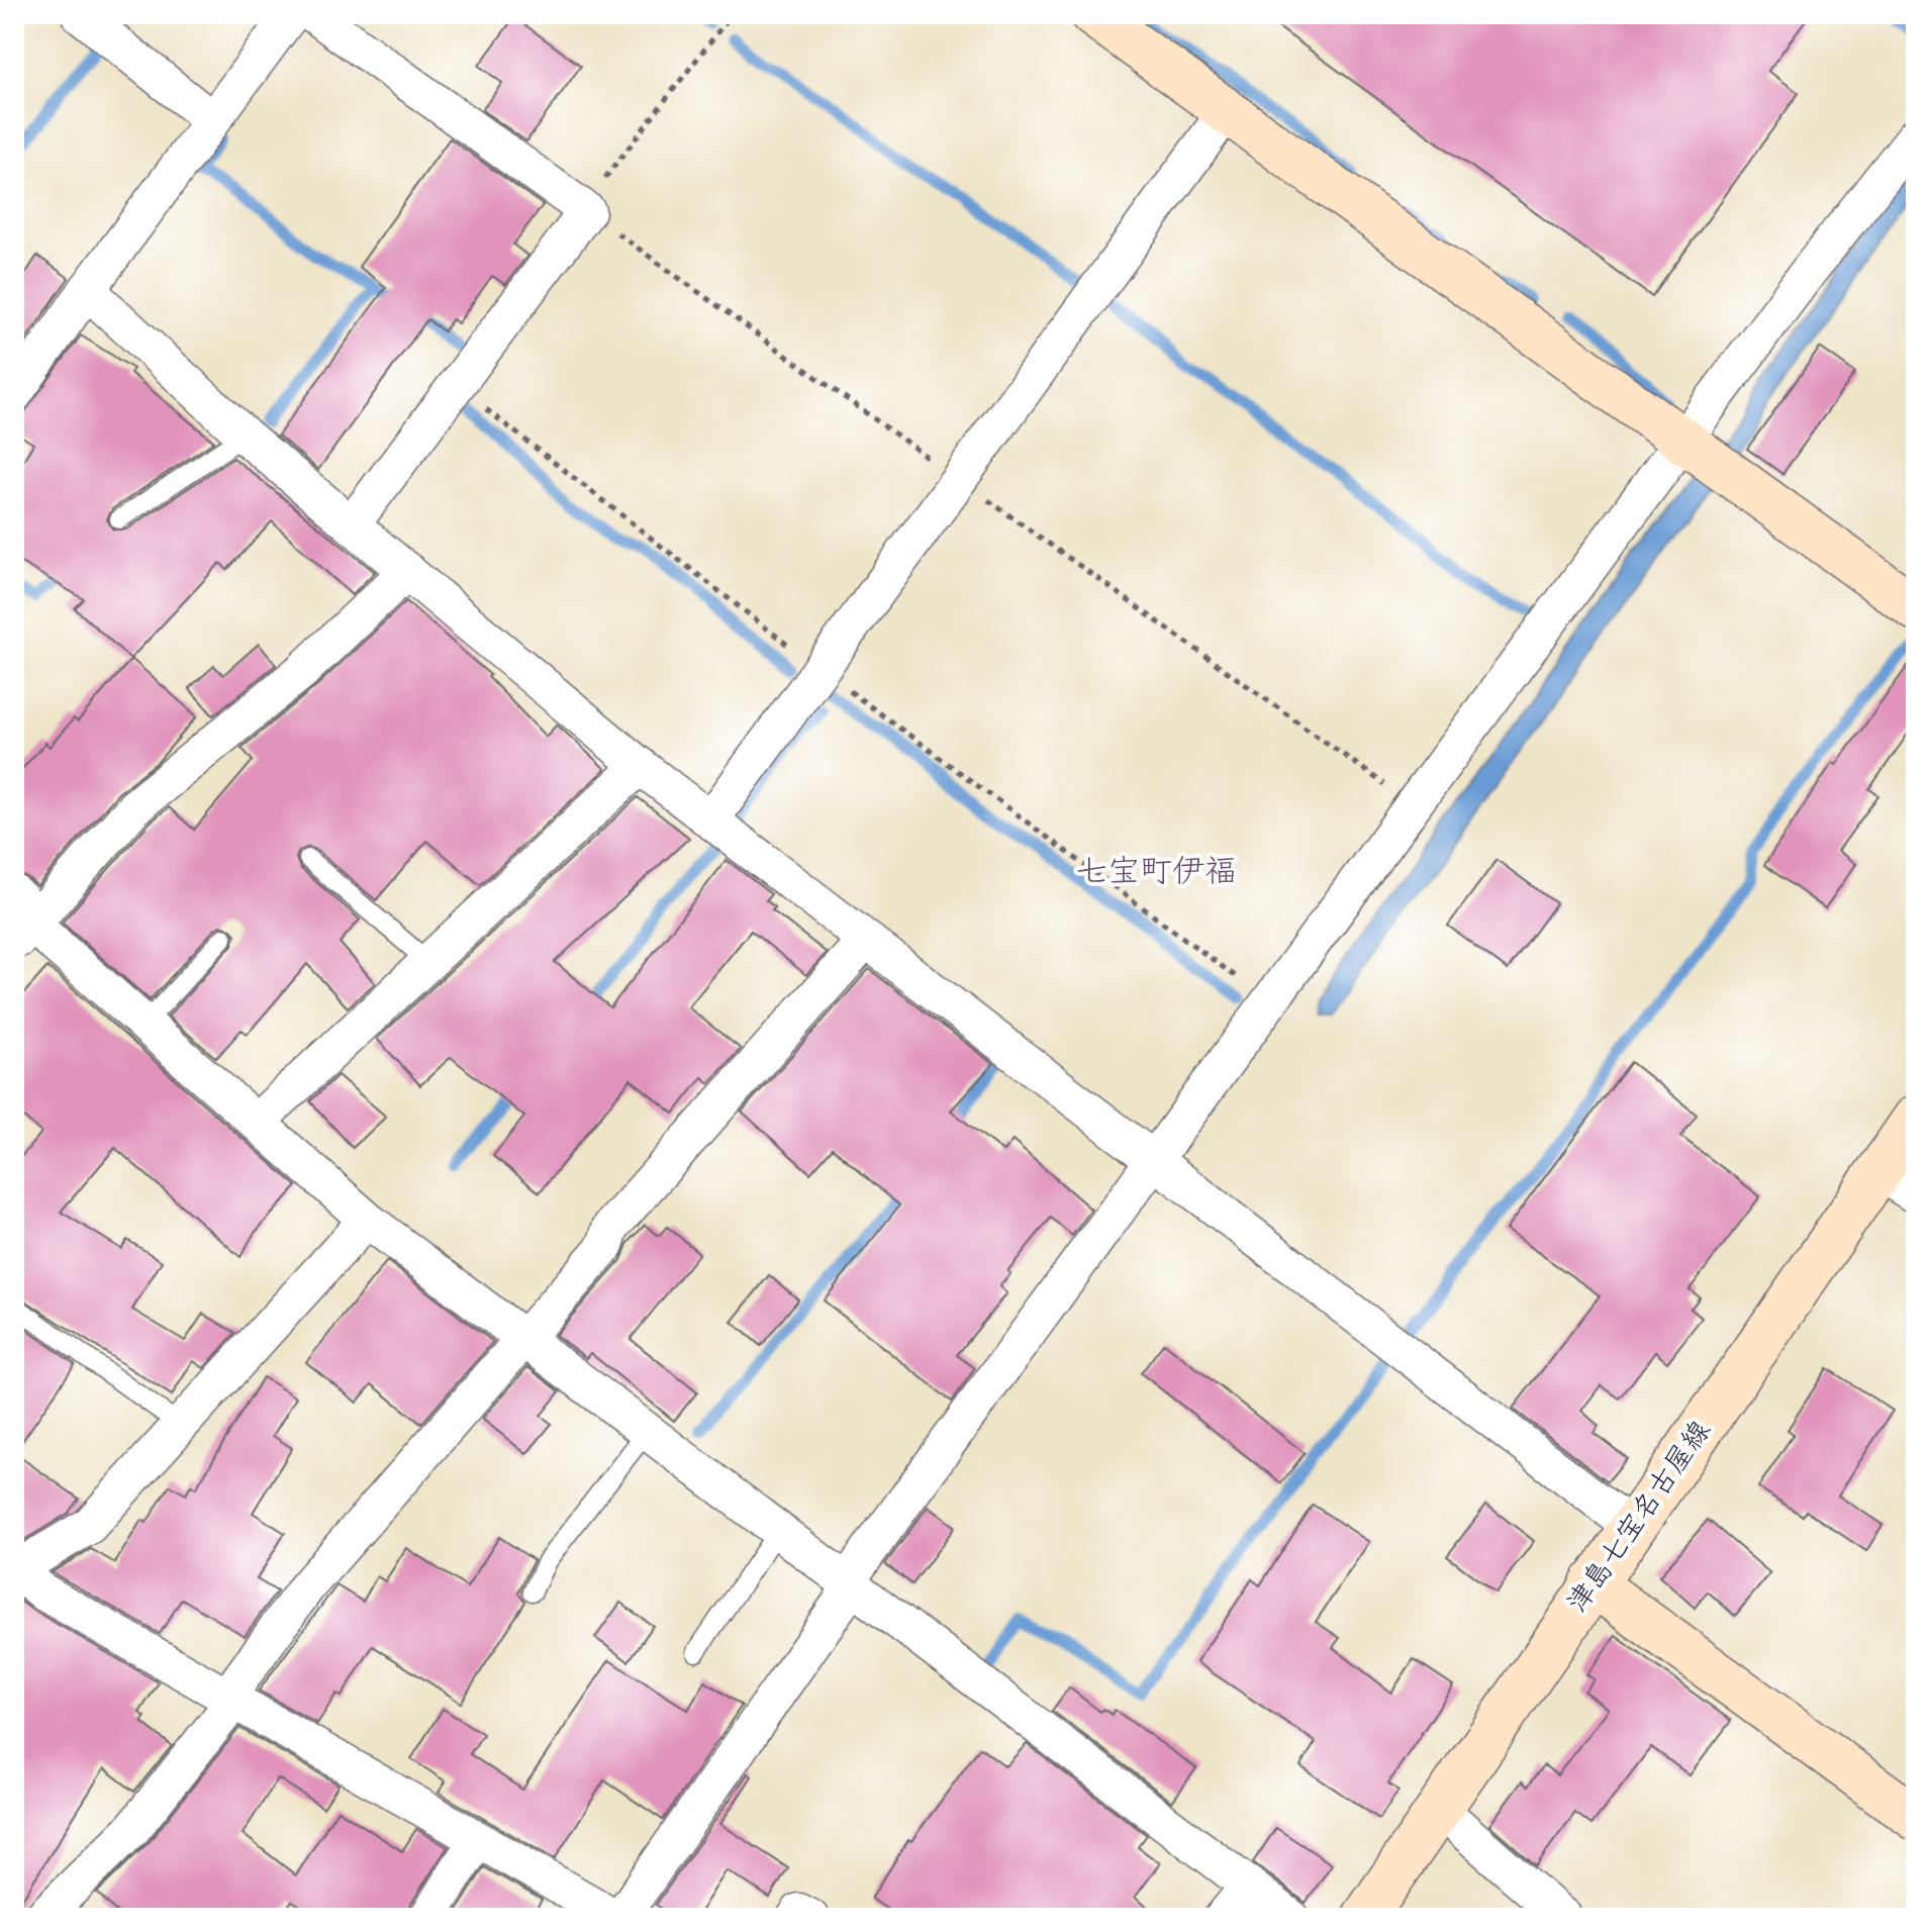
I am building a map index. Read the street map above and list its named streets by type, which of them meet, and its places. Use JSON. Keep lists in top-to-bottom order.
{
  "streets": {
    "street": ["津島七宝名古屋線"]
  },
  "districts": ["七宝町伊福"]
}
